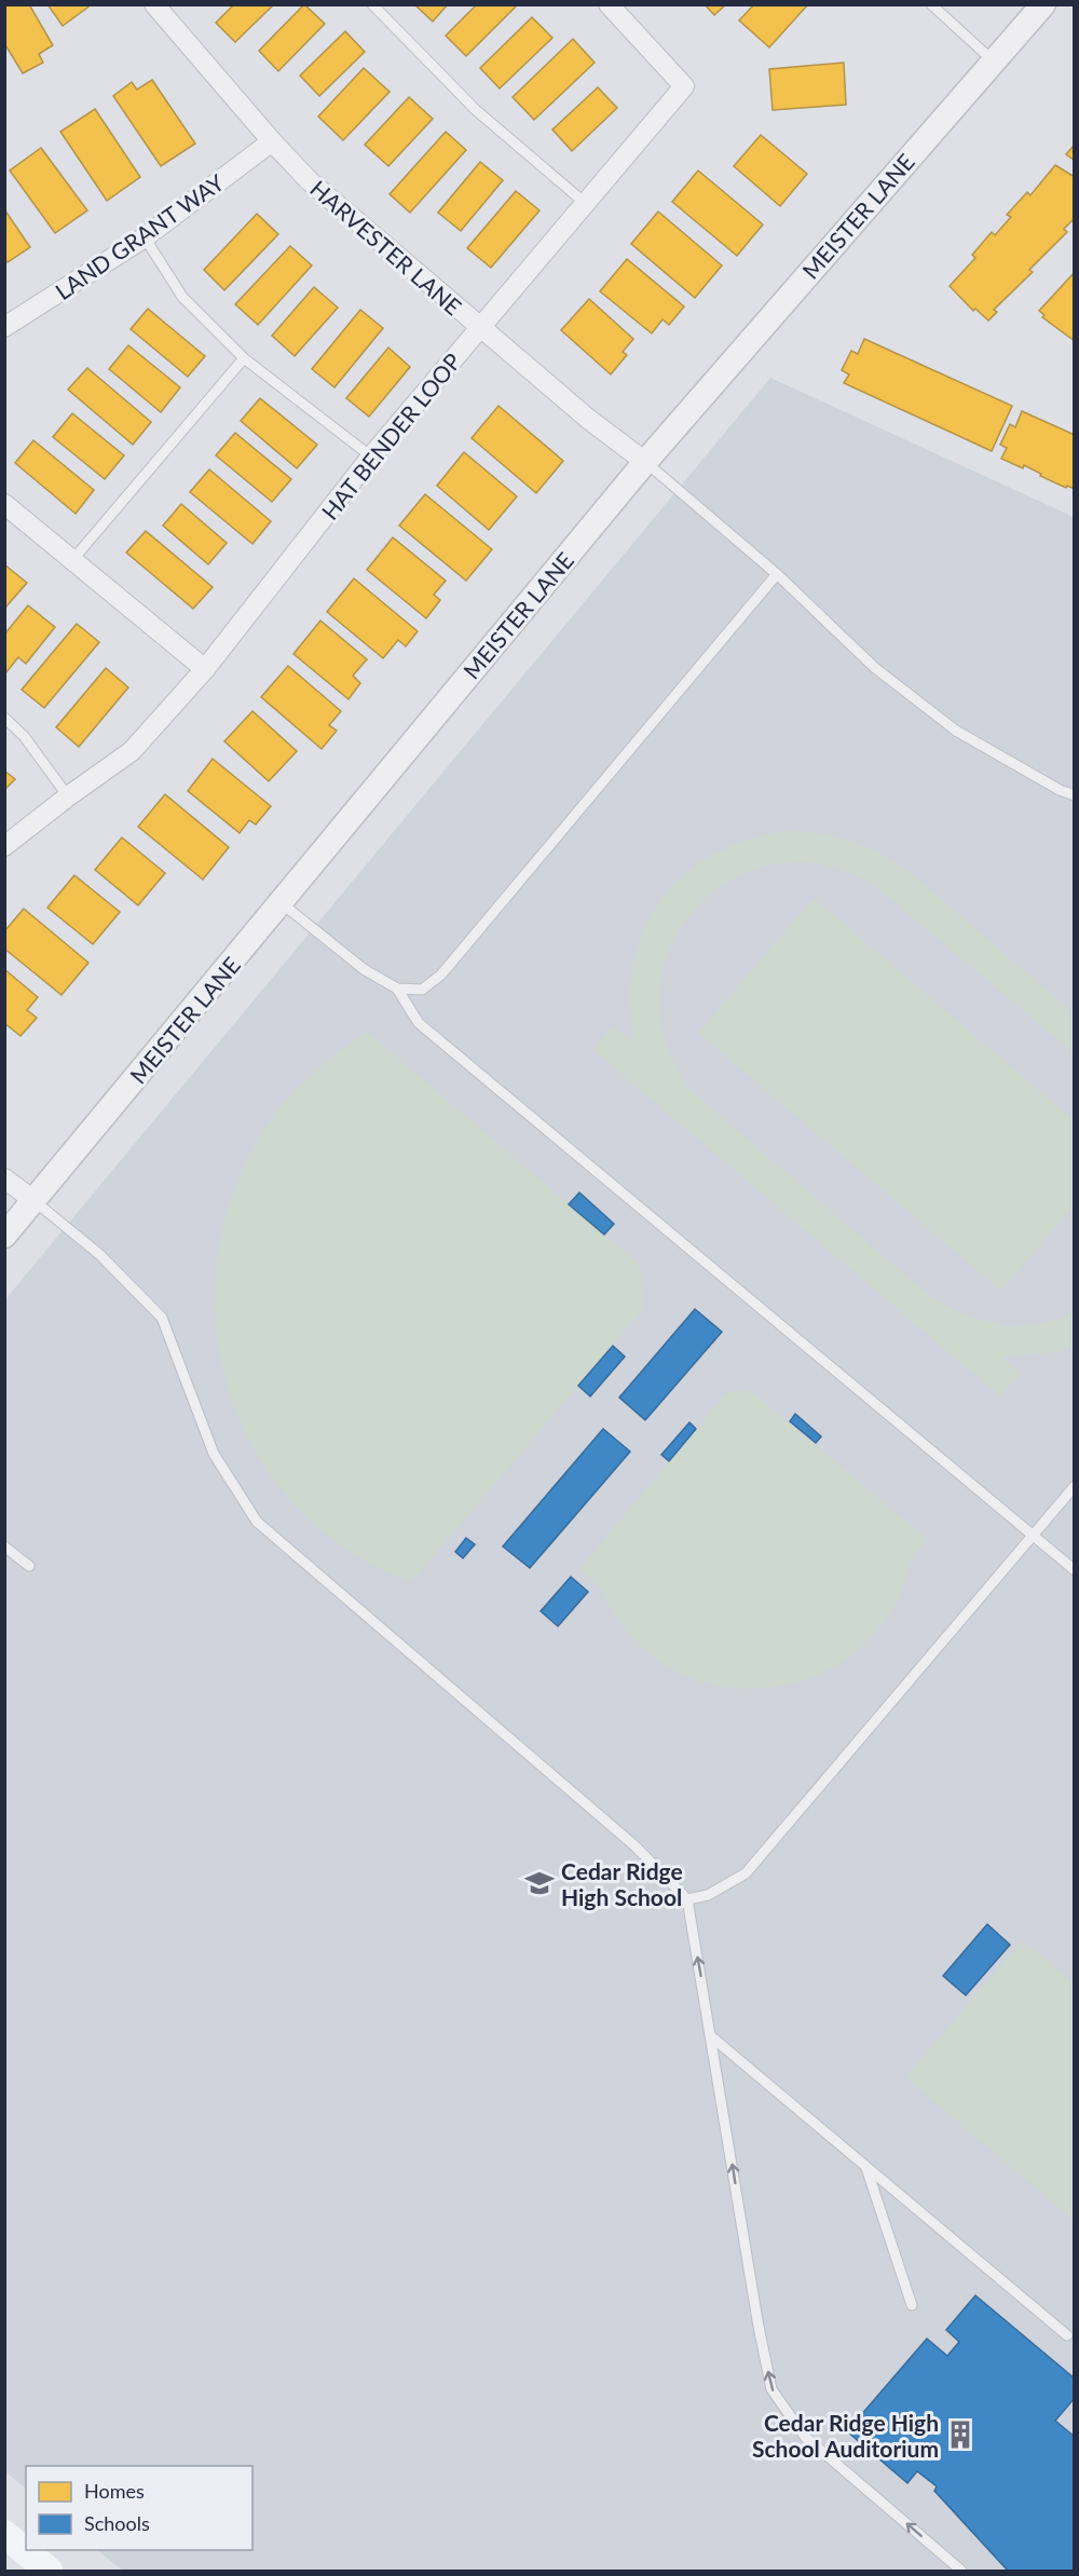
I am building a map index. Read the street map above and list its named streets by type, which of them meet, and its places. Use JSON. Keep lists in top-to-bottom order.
{
  "streets": {
    "street": [
      "MEISTER LANE",
      "LAND GRANT WAY",
      "HARVESTER LANE",
      "HAT BENDER LOOP"
    ]
  },
  "crossings": [
    ["MEISTER LANE", "HARVESTER LANE"],
    ["LAND GRANT WAY", "HARVESTER LANE"],
    ["HARVESTER LANE", "HAT BENDER LOOP"]
  ],
  "places": {
    "school or university": ["Cedar Ridge High School"],
    "building": ["Cedar Ridge High School Auditorium"]
  },
  "legend": ["Homes", "Schools"]
}
